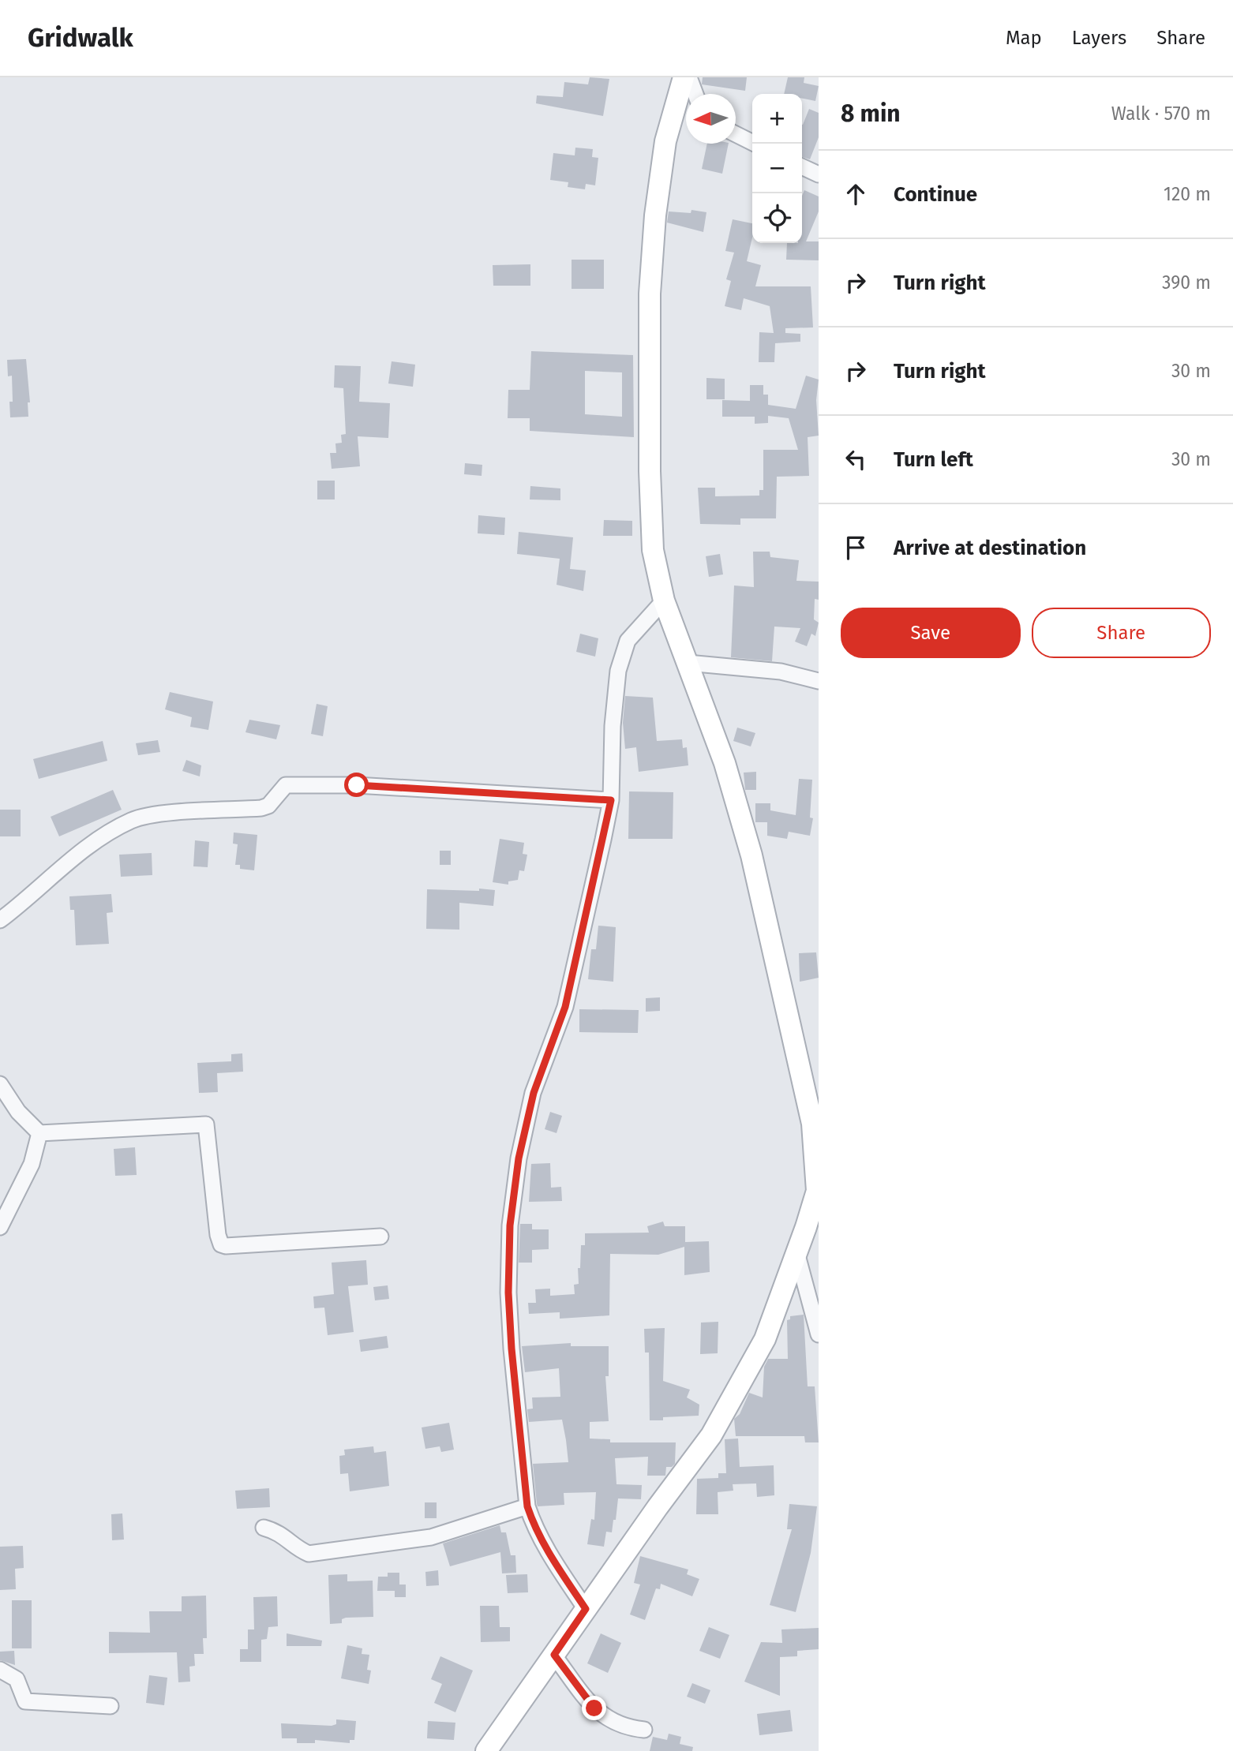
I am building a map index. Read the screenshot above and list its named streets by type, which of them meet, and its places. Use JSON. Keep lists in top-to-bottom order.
{
  "north": "left",
  "page": {
    "header": "Gridwalk",
    "nav": ["Map", "Layers", "Share"],
    "heading": ["8 min", "Walk · 570 m"],
    "map_buttons": ["+", "−"],
    "list": [
      ["Continue", "120 m"],
      ["Turn right", "390 m"],
      ["Turn right", "30 m"],
      ["Turn left", "30 m"],
      "Arrive at destination"
    ],
    "buttons": ["Save", "Share"]
  }
}
